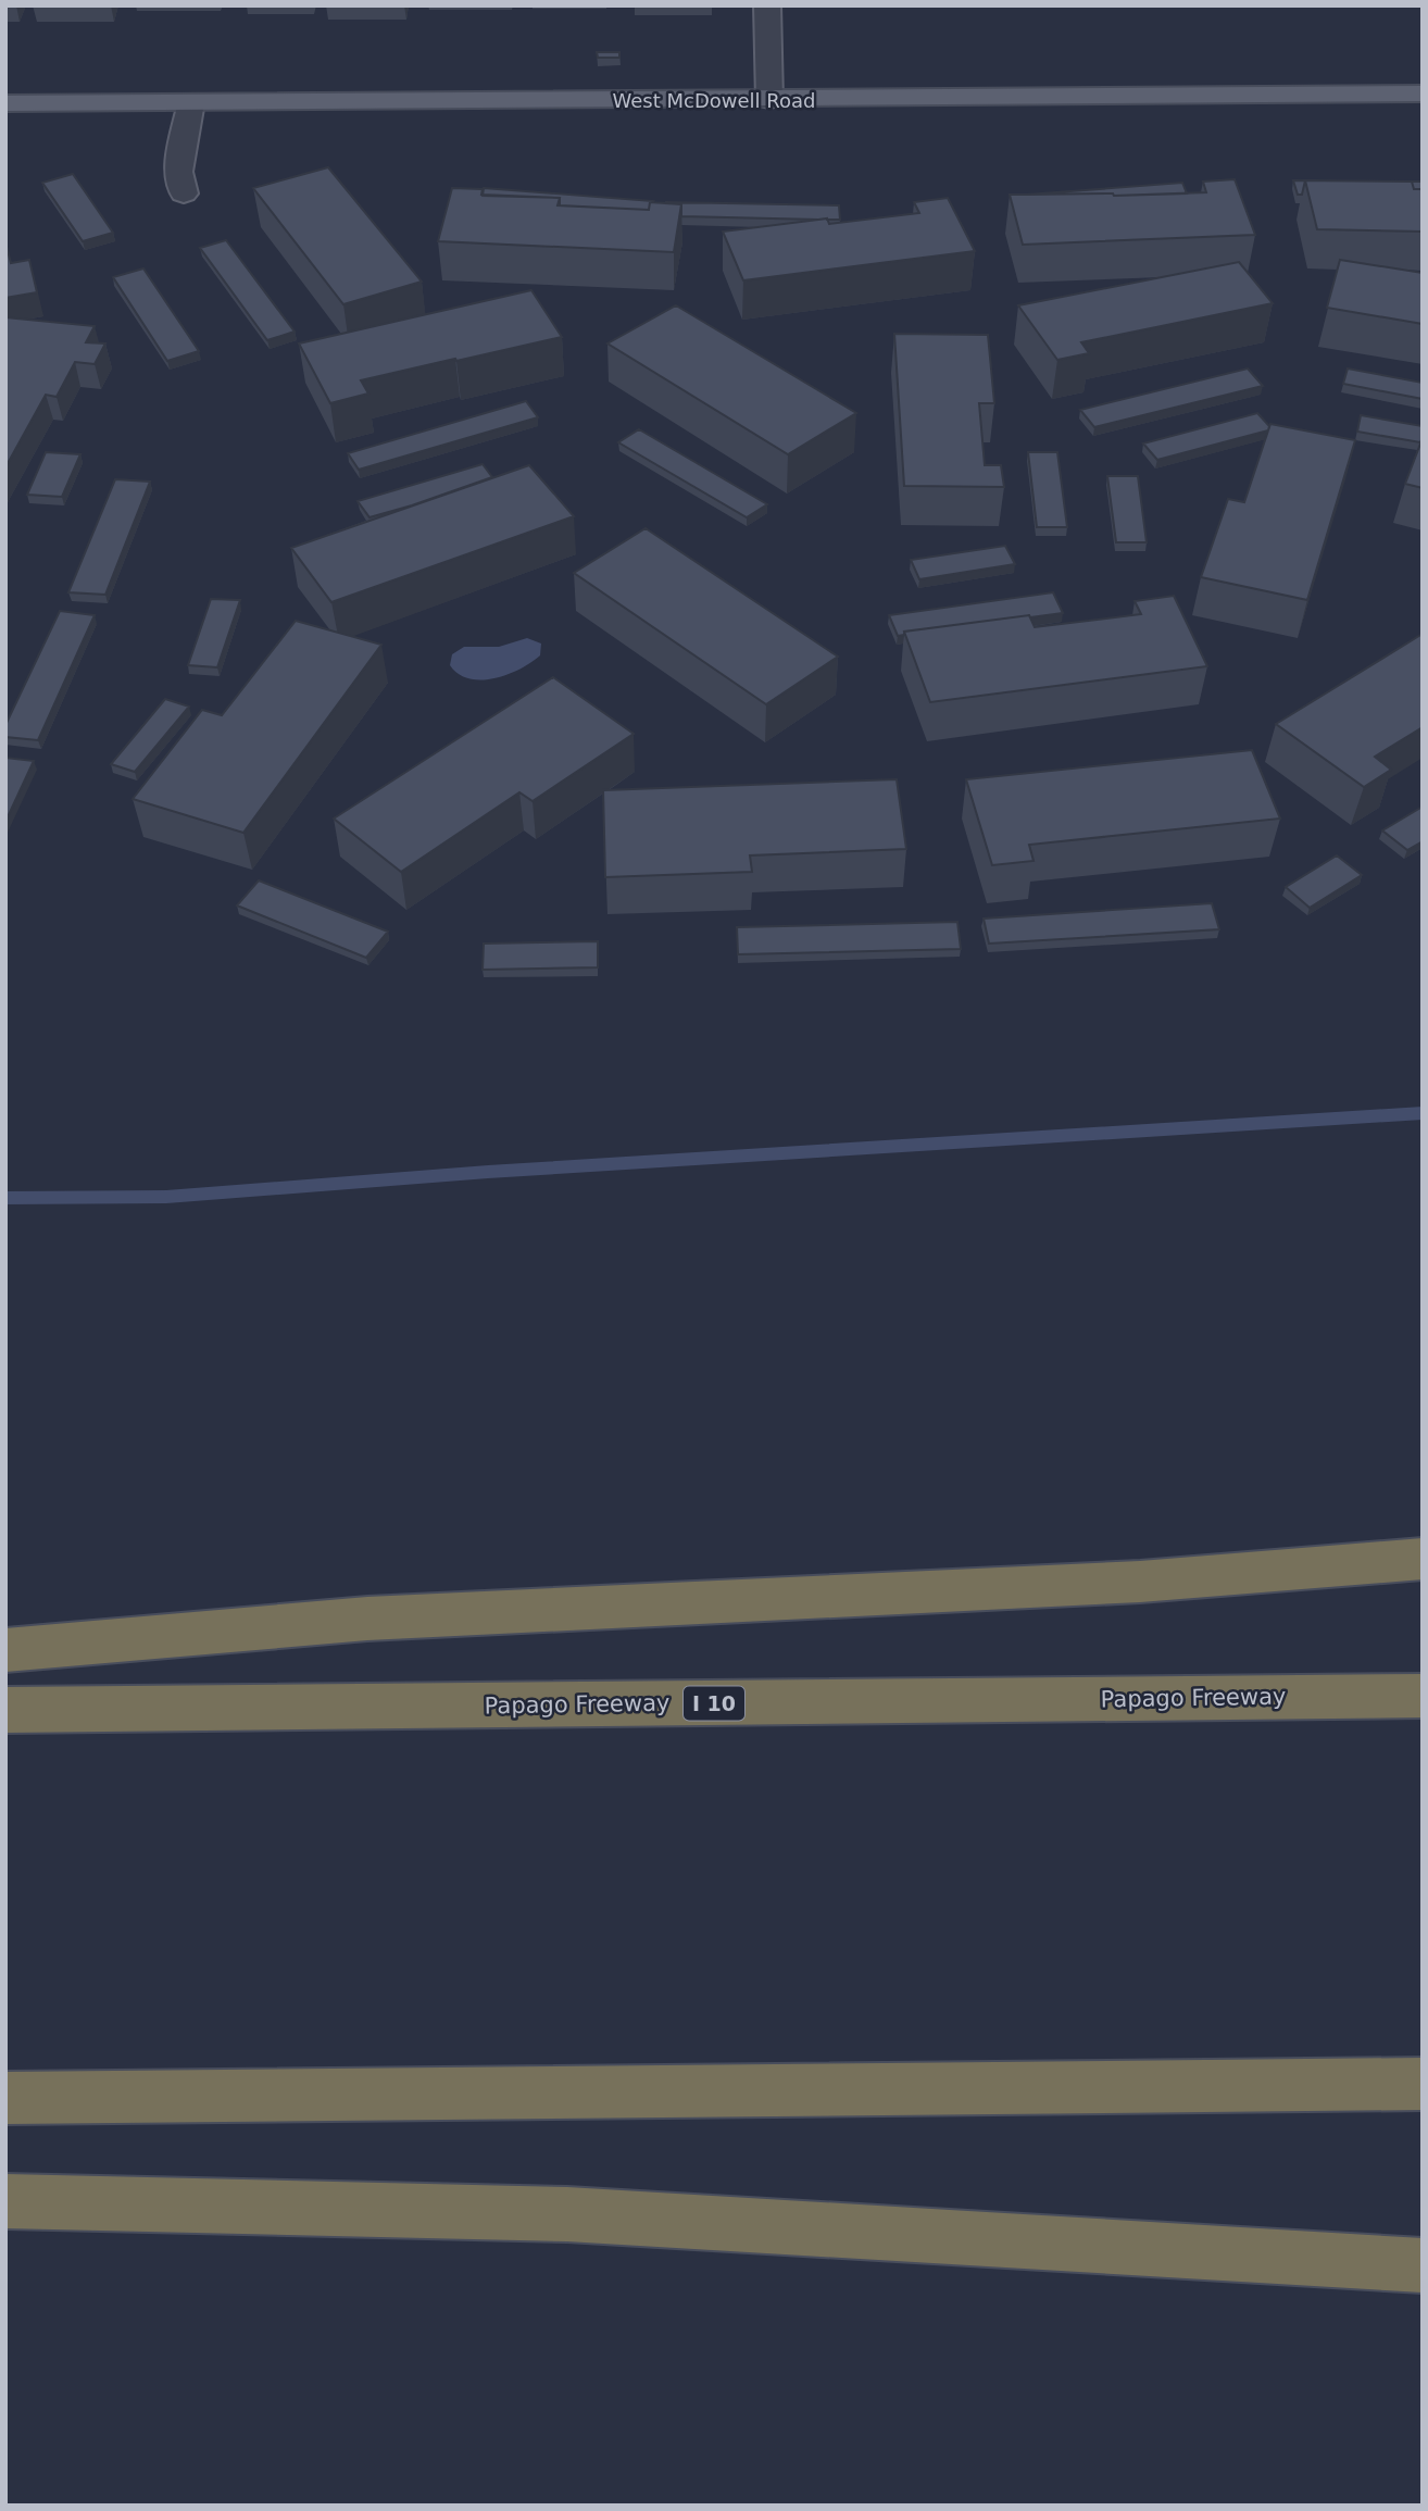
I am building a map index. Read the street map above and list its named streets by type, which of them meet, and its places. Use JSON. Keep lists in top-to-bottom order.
{
  "streets": {
    "highway": ["Papago Freeway", "I 10"],
    "main road": ["West McDowell Road"]
  }
}
